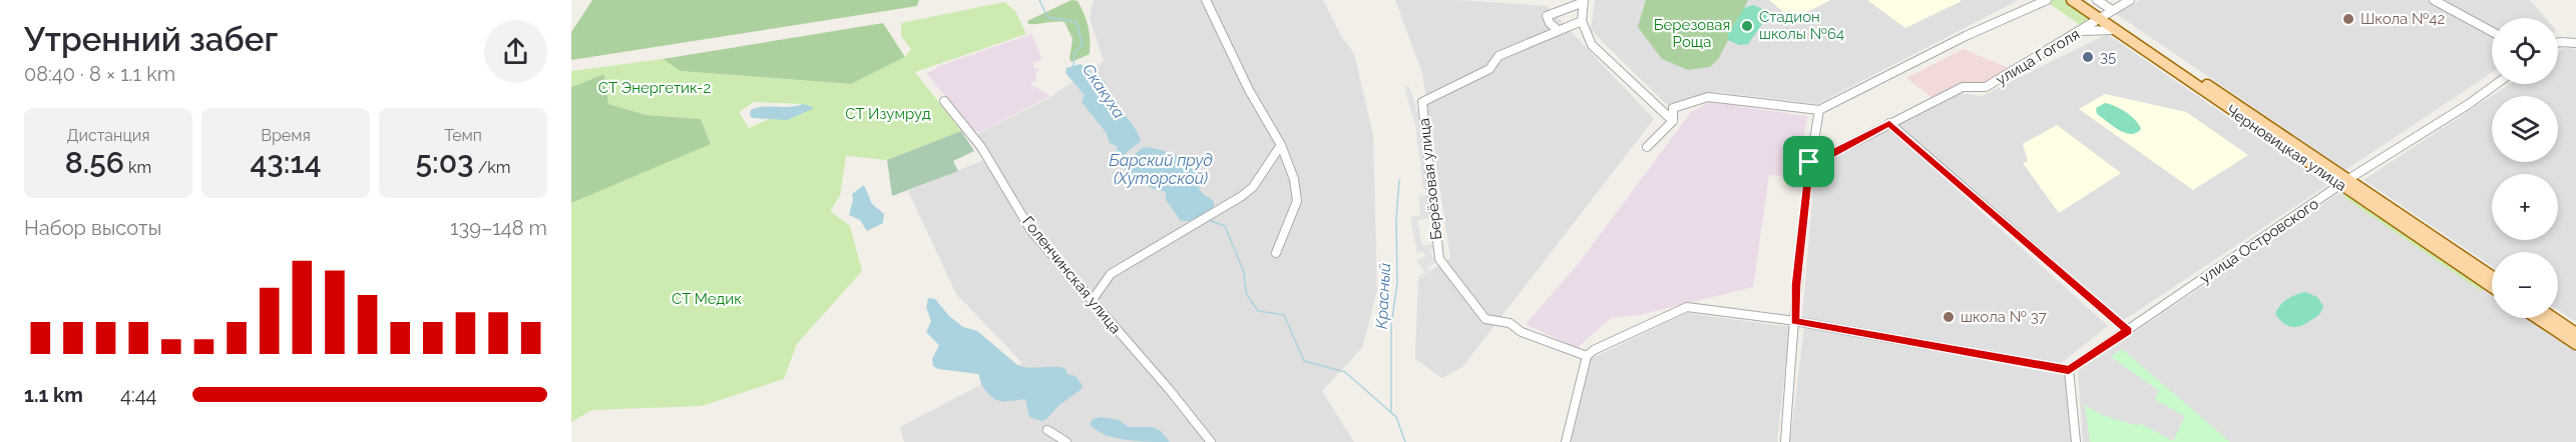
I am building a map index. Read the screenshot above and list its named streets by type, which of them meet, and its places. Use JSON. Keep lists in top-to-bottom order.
{
  "streets": {
    "main road": ["Черновицкая улица"],
    "street": [
      "улица Гоголя",
      "Берёзовая улица",
      "улица Островского",
      "Голенчинская улица"
    ]
  },
  "crossings": [
    ["улица Гоголя", "Черновицкая улица"],
    ["Черновицкая улица", "улица Островского"]
  ],
  "water": ["Скакуха", "Барский пруд (Хуторской)", "Красный"],
  "parks": [
    "Березовая Роща",
    "СТ Энергетик-2",
    "СТ Изумруд",
    "СТ Медик"
  ],
  "places": [
    "Школа №42",
    "Стадион школы №64",
    "35",
    "школа № 37"
  ],
  "page": {
    "heading": ["Утренний забег", "08:40 · 8 × 1.1 km"],
    "map_buttons": ["+", "−"],
    "stats": [
      ["Дистанция", "8.56 km"],
      ["Время", "43:14"],
      ["Темп", "5:03 /km"]
    ],
    "chart": ["Набор высоты", "139–148 m"],
    "list": [
      {
        "name": "1.1 km",
        "note": "4:44"
      }
    ]
  }
}
